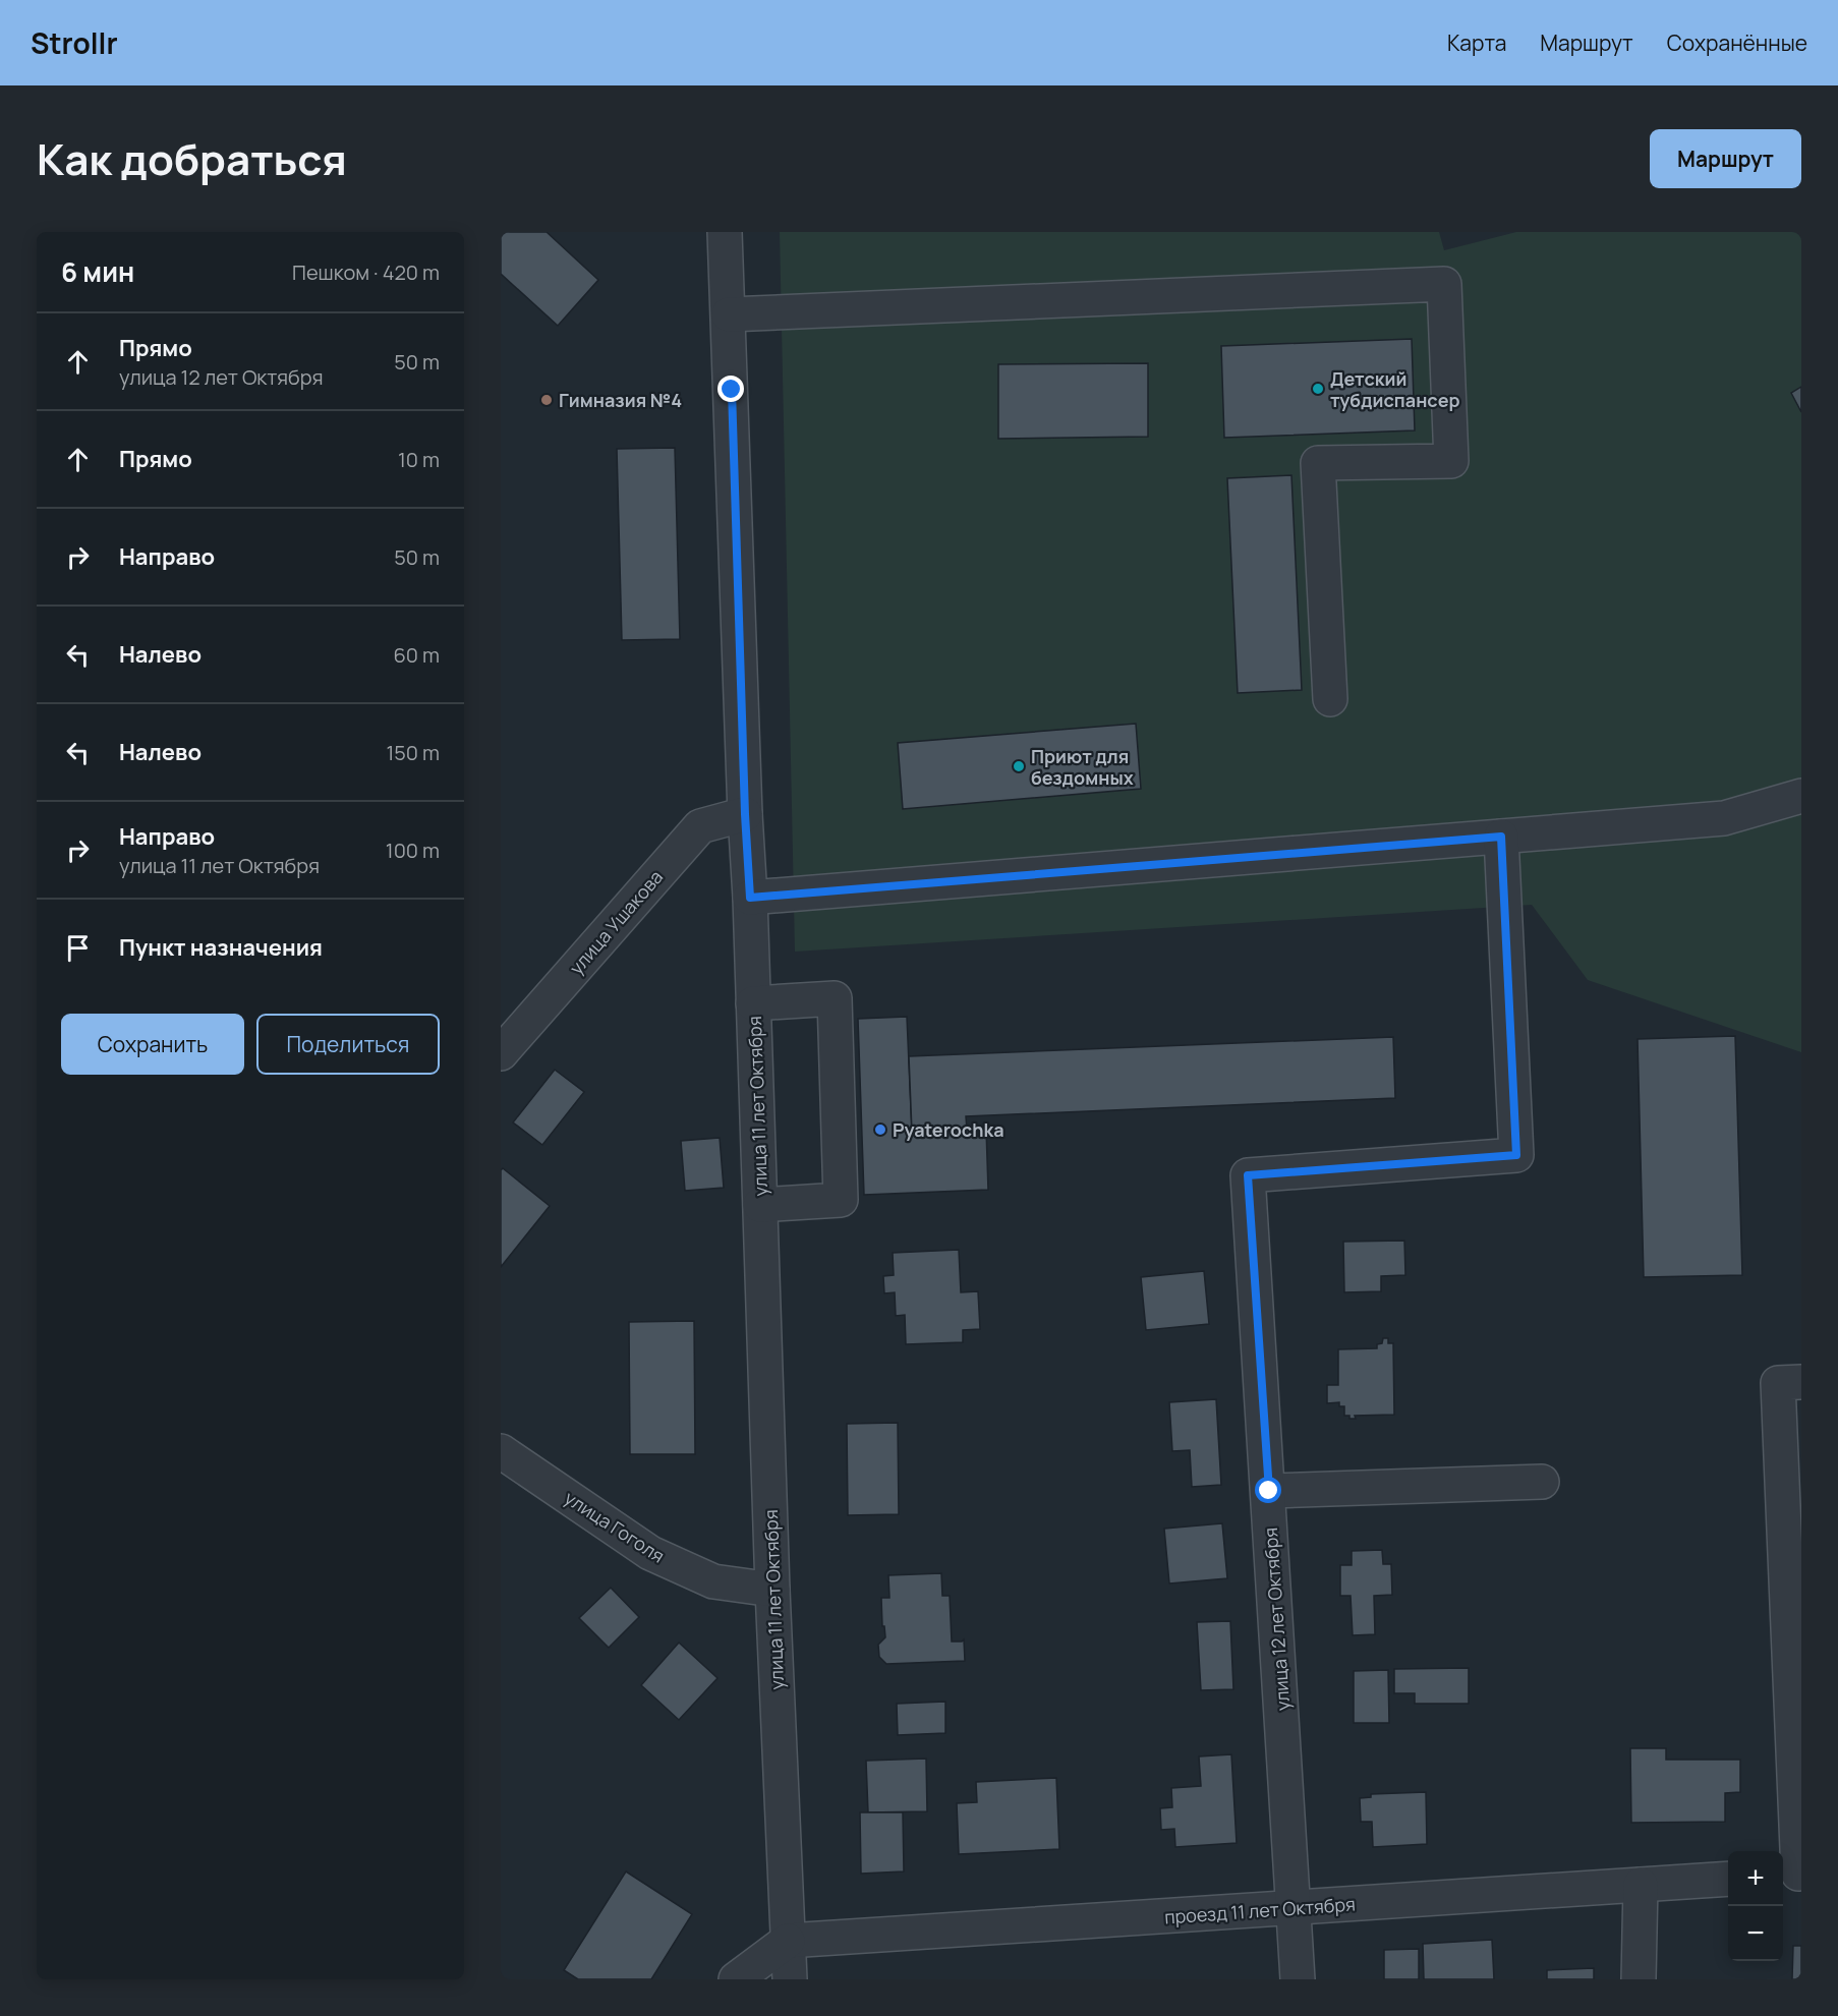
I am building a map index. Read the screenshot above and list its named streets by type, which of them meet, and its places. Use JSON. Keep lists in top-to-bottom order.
{
  "streets": {
    "street": [
      "улица Ушакова",
      "улица 11 лет Октября",
      "улица Гоголя",
      "улица 12 лет Октября",
      "проезд 11 лет Октября"
    ]
  },
  "crossings": [
    ["улица Ушакова", "улица 11 лет Октября"],
    ["улица 11 лет Октября", "улица Гоголя"],
    ["улица 11 лет Октября", "проезд 11 лет Октября"],
    ["улица 12 лет Октября", "проезд 11 лет Октября"]
  ],
  "places": [
    "Детский тубдиспансер",
    "Гимназия №4",
    "Приют для бездомных",
    "Pyaterochka"
  ],
  "page": {
    "header": "Strollr",
    "nav": ["Карта", "Маршрут", "Сохранённые"],
    "title": "Как добраться",
    "buttons": [
      "Маршрут",
      ["Сохранить", "Поделиться"]
    ],
    "heading": ["6 мин", "Пешком · 420 m"],
    "list": [
      ["Прямо", "улица 12 лет Октября", "50 m"],
      ["Прямо", "10 m"],
      ["Направо", "50 m"],
      ["Налево", "60 m"],
      ["Налево", "150 m"],
      ["Направо", "улица 11 лет Октября", "100 m"],
      "Пункт назначения"
    ],
    "map_buttons": ["+", "−"]
  }
}
